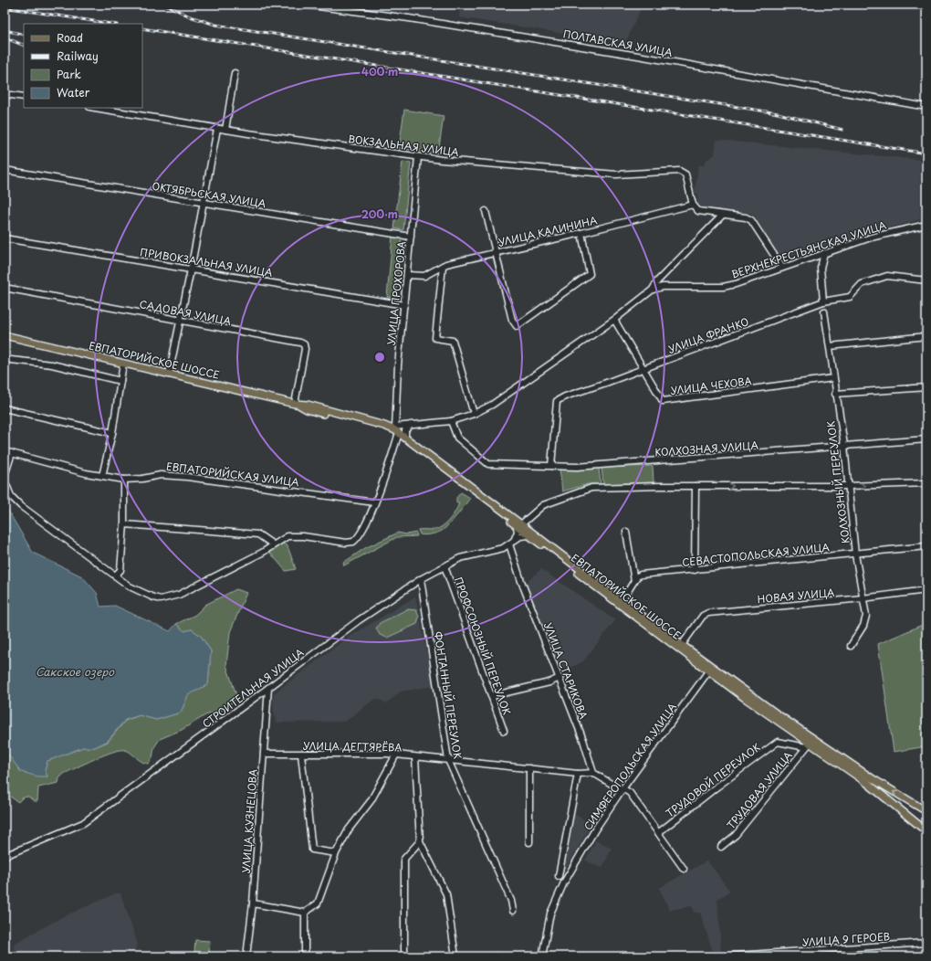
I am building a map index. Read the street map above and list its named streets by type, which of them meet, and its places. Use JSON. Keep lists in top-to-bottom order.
{
  "streets": {
    "main road": ["ЕВПАТОРИЙСКОЕ ШОССЕ"],
    "street": [
      "ПОЛТАВСКАЯ УЛИЦА",
      "ВОКЗАЛЬНАЯ УЛИЦА",
      "ОКТЯБРЬСКАЯ УЛИЦА",
      "УЛИЦА КАЛИНИНА",
      "ВЕРХНЕКРЕСТЬЯНСКАЯ УЛИЦА",
      "ПРИВОКЗАЛЬНАЯ УЛИЦА",
      "УЛИЦА ПРОХОРОВА",
      "САДОВАЯ УЛИЦА",
      "УЛИЦА ФРАНКО",
      "УЛИЦА ЧЕХОВА",
      "КОЛХОЗНАЯ УЛИЦА",
      "ЕВПАТОРИЙСКАЯ УЛИЦА",
      "КОЛХОЗНЫЙ ПЕРЕУЛОК",
      "СЕВАСТОПОЛЬСКАЯ УЛИЦА",
      "НОВАЯ УЛИЦА",
      "ПРОФСОЮЗНЫЙ ПЕРЕУЛОК",
      "УЛИЦА СТАРИКОВА",
      "СТРОИТЕЛЬНАЯ УЛИЦА",
      "ФОНТАННЫЙ ПЕРЕУЛОК",
      "УЛИЦА ДЕГТЯРЁВА",
      "СИМФЕРОПОЛЬСКАЯ УЛИЦА",
      "ТРУДОВОЙ ПЕРЕУЛОК",
      "ТРУДОВАЯ УЛИЦА",
      "УЛИЦА КУЗНЕЦОВА",
      "УЛИЦА 9 ГЕРОЕВ"
    ]
  },
  "crossings": [
    ["ВОКЗАЛЬНАЯ УЛИЦА", "УЛИЦА КАЛИНИНА"],
    ["ВОКЗАЛЬНАЯ УЛИЦА", "УЛИЦА ПРОХОРОВА"],
    ["ОКТЯБРЬСКАЯ УЛИЦА", "УЛИЦА ПРОХОРОВА"],
    ["УЛИЦА КАЛИНИНА", "УЛИЦА ПРОХОРОВА"],
    ["ВЕРХНЕКРЕСТЬЯНСКАЯ УЛИЦА", "УЛИЦА ПРОХОРОВА"],
    ["ВЕРХНЕКРЕСТЬЯНСКАЯ УЛИЦА", "ЕВПАТОРИЙСКОЕ ШОССЕ"],
    ["ВЕРХНЕКРЕСТЬЯНСКАЯ УЛИЦА", "УЛИЦА ЧЕХОВА"],
    ["ВЕРХНЕКРЕСТЬЯНСКАЯ УЛИЦА", "КОЛХОЗНАЯ УЛИЦА"],
    ["ПРИВОКЗАЛЬНАЯ УЛИЦА", "УЛИЦА ПРОХОРОВА"],
    ["УЛИЦА ПРОХОРОВА", "ЕВПАТОРИЙСКОЕ ШОССЕ"],
    ["УЛИЦА ПРОХОРОВА", "ЕВПАТОРИЙСКАЯ УЛИЦА"],
    ["САДОВАЯ УЛИЦА", "ЕВПАТОРИЙСКОЕ ШОССЕ"],
    ["УЛИЦА ФРАНКО", "УЛИЦА ЧЕХОВА"],
    ["УЛИЦА ФРАНКО", "КОЛХОЗНАЯ УЛИЦА"],
    ["ЕВПАТОРИЙСКОЕ ШОССЕ", "НОВАЯ УЛИЦА"],
    ["ЕВПАТОРИЙСКОЕ ШОССЕ", "СТРОИТЕЛЬНАЯ УЛИЦА"],
    ["ЕВПАТОРИЙСКОЕ ШОССЕ", "СИМФЕРОПОЛЬСКАЯ УЛИЦА"],
    ["ЕВПАТОРИЙСКОЕ ШОССЕ", "ТРУДОВОЙ ПЕРЕУЛОК"],
    ["ЕВПАТОРИЙСКОЕ ШОССЕ", "ТРУДОВАЯ УЛИЦА"],
    ["УЛИЦА ЧЕХОВА", "КОЛХОЗНЫЙ ПЕРЕУЛОК"],
    ["КОЛХОЗНАЯ УЛИЦА", "КОЛХОЗНЫЙ ПЕРЕУЛОК"],
    ["КОЛХОЗНЫЙ ПЕРЕУЛОК", "СЕВАСТОПОЛЬСКАЯ УЛИЦА"],
    ["КОЛХОЗНЫЙ ПЕРЕУЛОК", "НОВАЯ УЛИЦА"],
    ["ПРОФСОЮЗНЫЙ ПЕРЕУЛОК", "СТРОИТЕЛЬНАЯ УЛИЦА"],
    ["УЛИЦА СТАРИКОВА", "СТРОИТЕЛЬНАЯ УЛИЦА"],
    ["УЛИЦА СТАРИКОВА", "УЛИЦА ДЕГТЯРЁВА"],
    ["СТРОИТЕЛЬНАЯ УЛИЦА", "ФОНТАННЫЙ ПЕРЕУЛОК"],
    ["СТРОИТЕЛЬНАЯ УЛИЦА", "УЛИЦА КУЗНЕЦОВА"],
    ["ФОНТАННЫЙ ПЕРЕУЛОК", "УЛИЦА ДЕГТЯРЁВА"],
    ["УЛИЦА ДЕГТЯРЁВА", "УЛИЦА КУЗНЕЦОВА"],
    ["ТРУДОВОЙ ПЕРЕУЛОК", "ТРУДОВАЯ УЛИЦА"]
  ],
  "water": ["Сакское озеро"],
  "legend": [
    "Road",
    "Railway",
    "Park",
    "Water"
  ],
  "rings": ["400 m", "200 m"]
}
